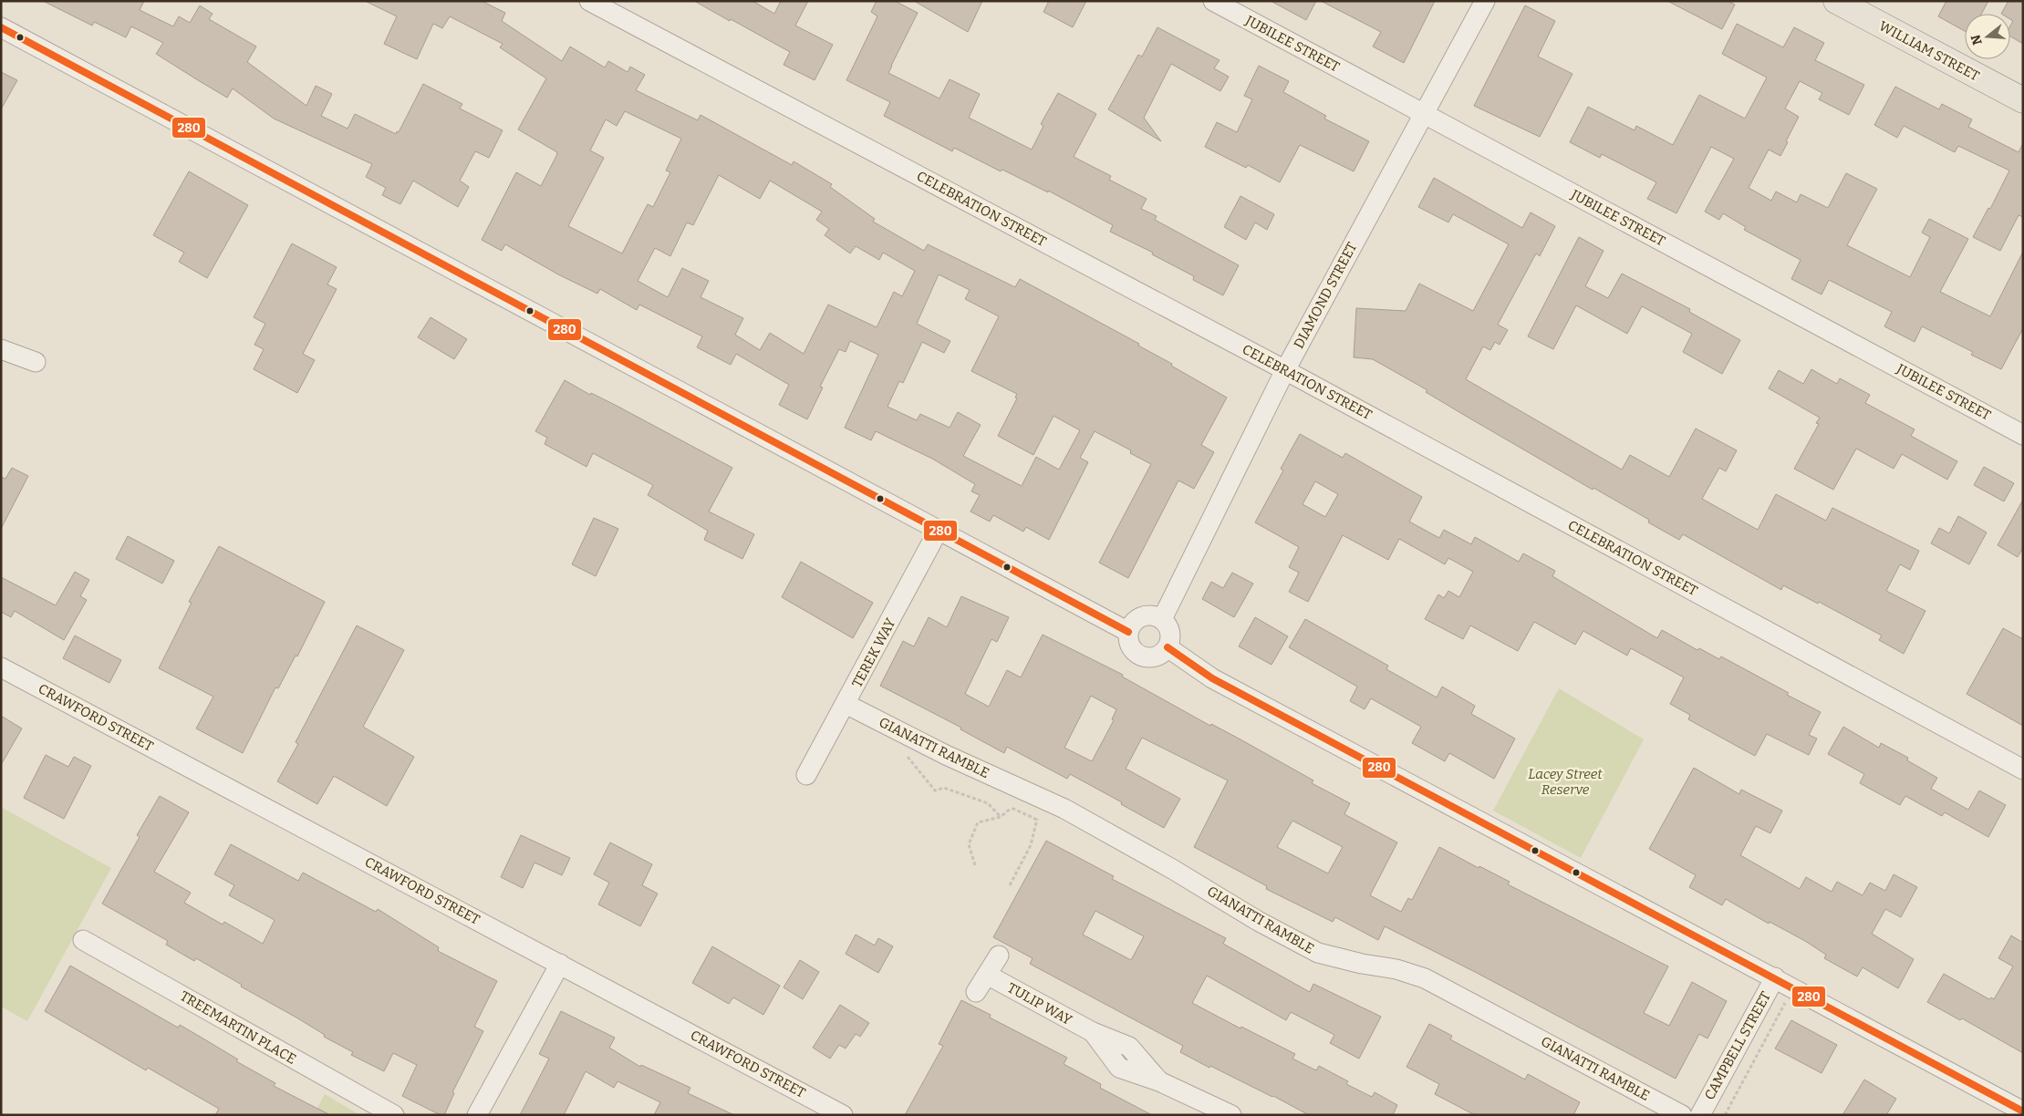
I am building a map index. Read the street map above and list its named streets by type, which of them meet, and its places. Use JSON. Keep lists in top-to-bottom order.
{
  "streets": {
    "main road": ["WILLIAM STREET"],
    "street": [
      "JUBILEE STREET",
      "CELEBRATION STREET",
      "DIAMOND STREET",
      "TEREK WAY",
      "CRAWFORD STREET",
      "GIANATTI RAMBLE",
      "TULIP WAY",
      "TREEMARTIN PLACE",
      "CAMPBELL STREET"
    ]
  },
  "crossings": [
    ["JUBILEE STREET", "DIAMOND STREET"],
    ["CELEBRATION STREET", "DIAMOND STREET"],
    ["TEREK WAY", "GIANATTI RAMBLE"]
  ],
  "parks": ["Lacey Street Reserve"],
  "lines": ["transit line 280"],
  "north": "left"
}
